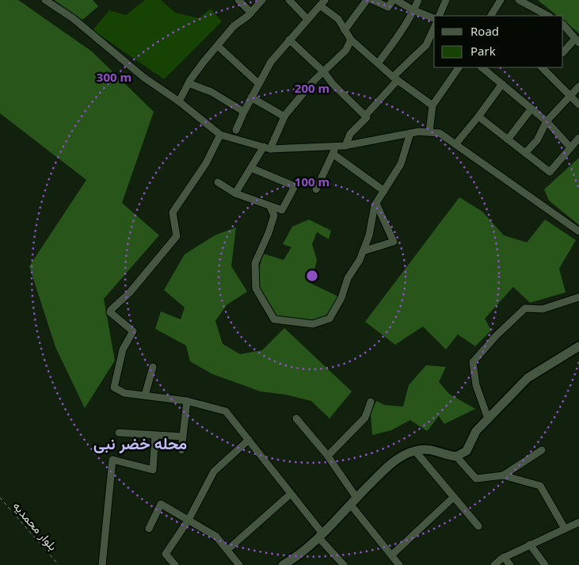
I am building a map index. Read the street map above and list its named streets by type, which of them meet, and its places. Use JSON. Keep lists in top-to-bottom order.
{
  "streets": {
    "path": ["بلوار محمدیه"]
  },
  "districts": ["محله خضر نبی"],
  "legend": ["Road", "Park"],
  "rings": ["300 m", "200 m", "100 m"]
}
